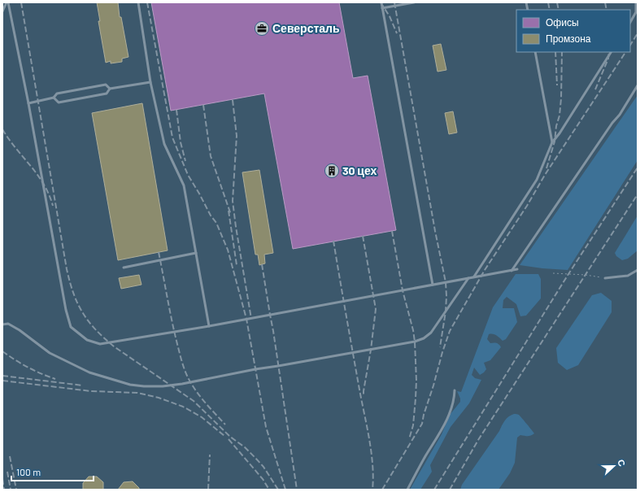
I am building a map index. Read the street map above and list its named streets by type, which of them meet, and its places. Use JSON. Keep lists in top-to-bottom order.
{
  "places": {
    "office": ["Северсталь"],
    "building": ["30 цех"]
  },
  "legend": ["Офисы", "Промзона"],
  "scale_bar": "100 m",
  "north": "right"
}
